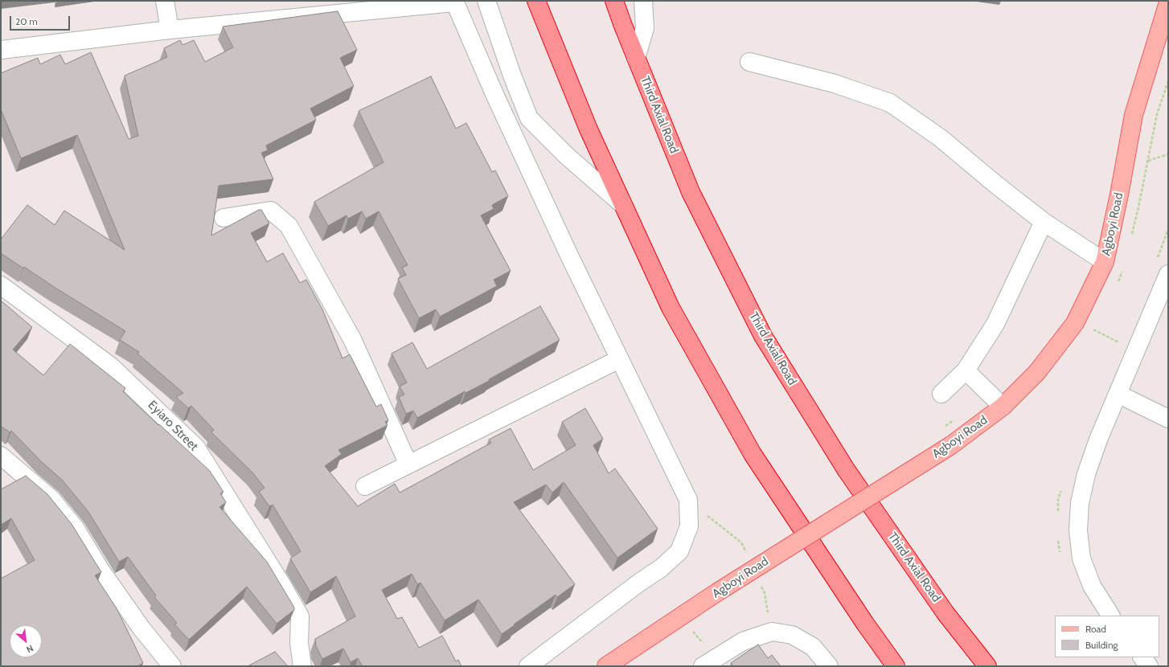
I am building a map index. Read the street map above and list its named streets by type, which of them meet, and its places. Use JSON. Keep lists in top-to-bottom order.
{
  "streets": {
    "highway": ["Third Axial Road"],
    "main road": ["Agboyi Road"],
    "street": ["Eyiaro Street"]
  },
  "legend": ["Road", "Building"],
  "scale_bar": "20 m",
  "north": "bottom right"
}
